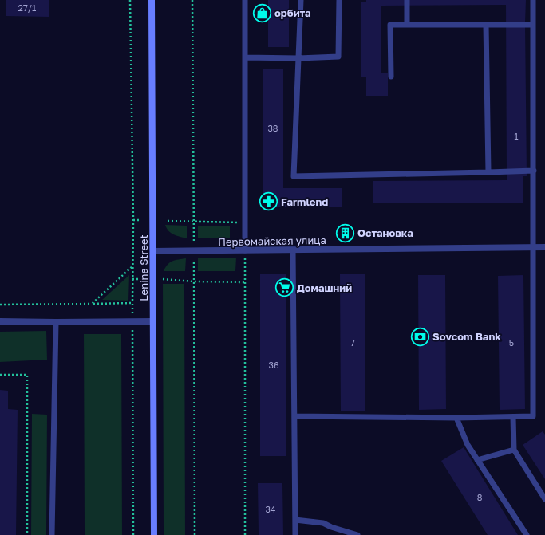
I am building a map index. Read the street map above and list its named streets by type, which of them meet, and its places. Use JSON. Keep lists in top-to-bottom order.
{
  "streets": {
    "main road": ["Lenina Street"],
    "street": ["Первомайская улица"]
  },
  "crossings": [
    ["Первомайская улица", "Lenina Street"]
  ],
  "places": {
    "shop": ["орбита"],
    "pharmacy": ["Farmlend"],
    "building": ["Остановка"],
    "supermarket": ["Домашний"],
    "bank": ["Sovcom Bank"]
  },
  "house_numbers": [
    "27/1",
    "38",
    "1",
    "7",
    "5",
    "36",
    "8",
    "34"
  ]
}
